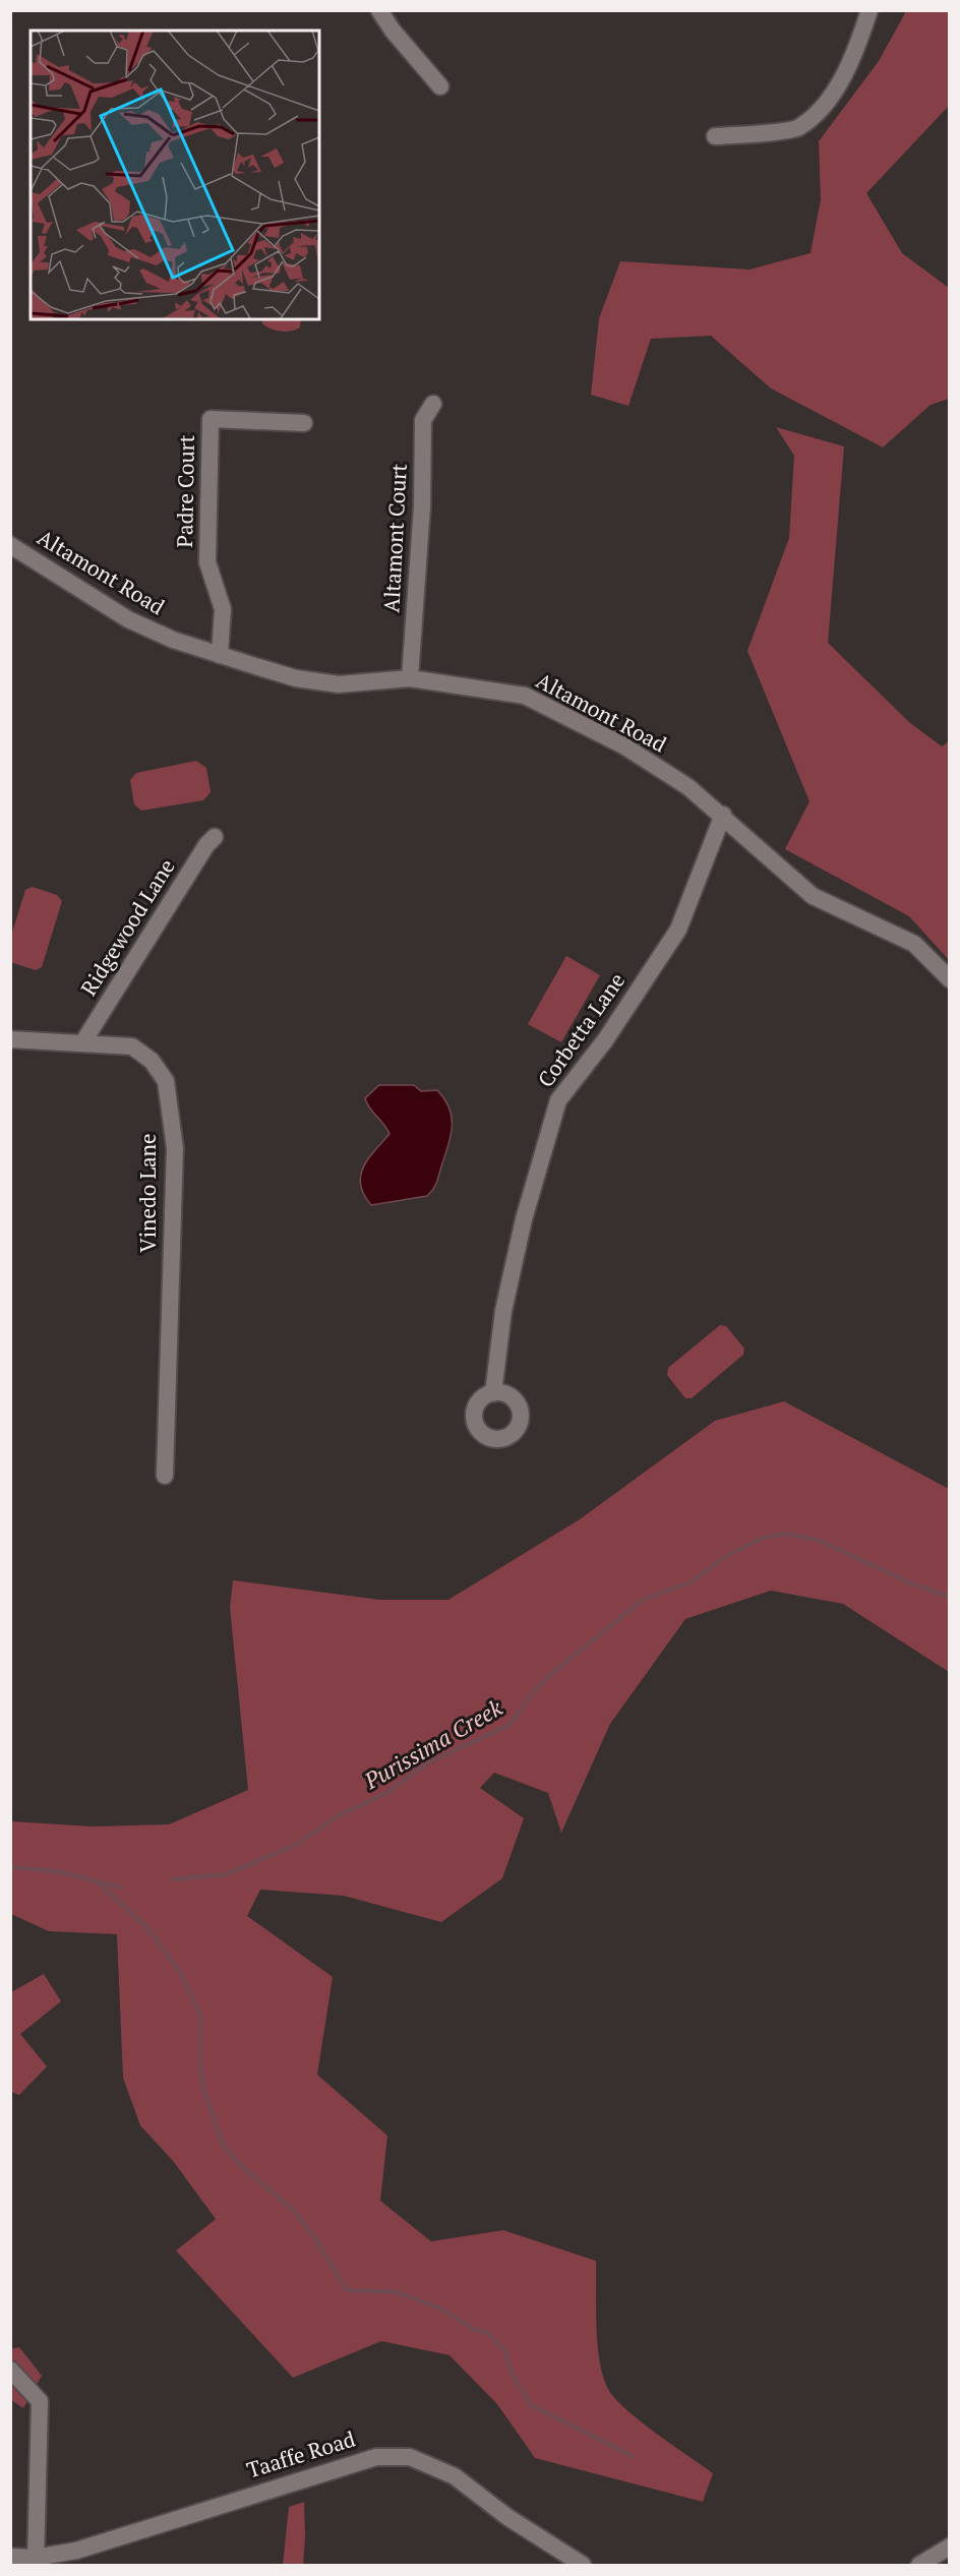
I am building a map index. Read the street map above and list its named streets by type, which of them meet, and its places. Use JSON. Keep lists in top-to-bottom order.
{
  "streets": {
    "street": [
      "Padre Court",
      "Altamont Court",
      "Altamont Road",
      "Ridgewood Lane",
      "Corbetta Lane",
      "Vinedo Lane",
      "Taaffe Road"
    ]
  },
  "crossings": [
    ["Padre Court", "Altamont Road"],
    ["Altamont Court", "Altamont Road"],
    ["Altamont Road", "Corbetta Lane"],
    ["Ridgewood Lane", "Vinedo Lane"]
  ],
  "water": ["Purissima Creek"]
}
